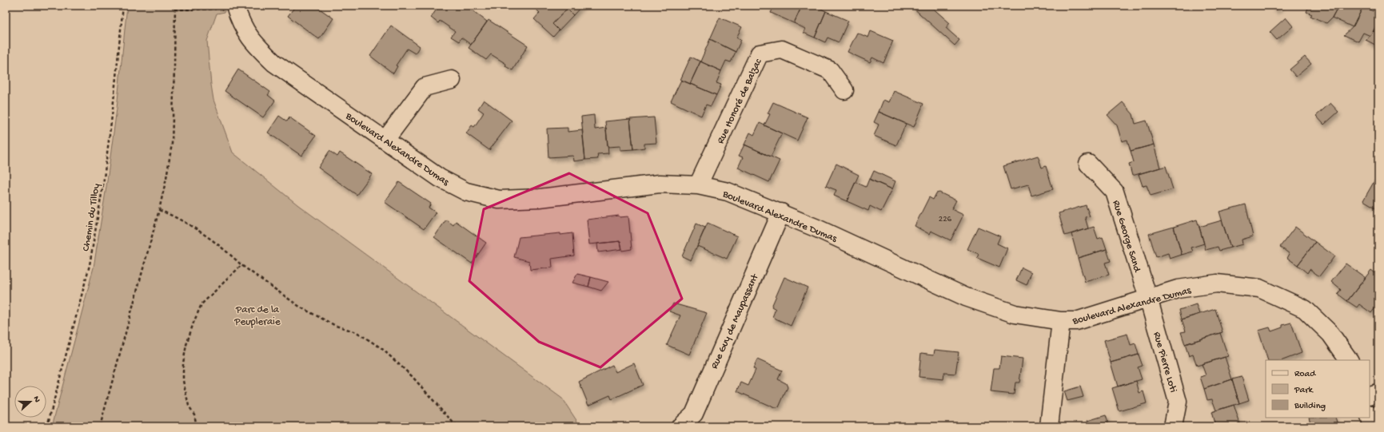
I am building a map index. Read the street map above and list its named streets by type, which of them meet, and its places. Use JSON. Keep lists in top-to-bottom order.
{
  "streets": {
    "street": [
      "Rue Honoré de Balzac",
      "Boulevard Alexandre Dumas",
      "Rue George Sand",
      "Rue Guy de Maupassant",
      "Rue Pierre Loti"
    ],
    "path": ["Chemin du Tilloy"]
  },
  "crossings": [
    ["Rue Honoré de Balzac", "Boulevard Alexandre Dumas"],
    ["Boulevard Alexandre Dumas", "Rue George Sand"],
    ["Boulevard Alexandre Dumas", "Rue Guy de Maupassant"],
    ["Boulevard Alexandre Dumas", "Rue Pierre Loti"],
    ["Rue George Sand", "Rue Pierre Loti"]
  ],
  "parks": ["Parc de la Peupleraie"],
  "house_numbers": ["226"],
  "legend": ["Road", "Park", "Building"],
  "north": "right"
}
